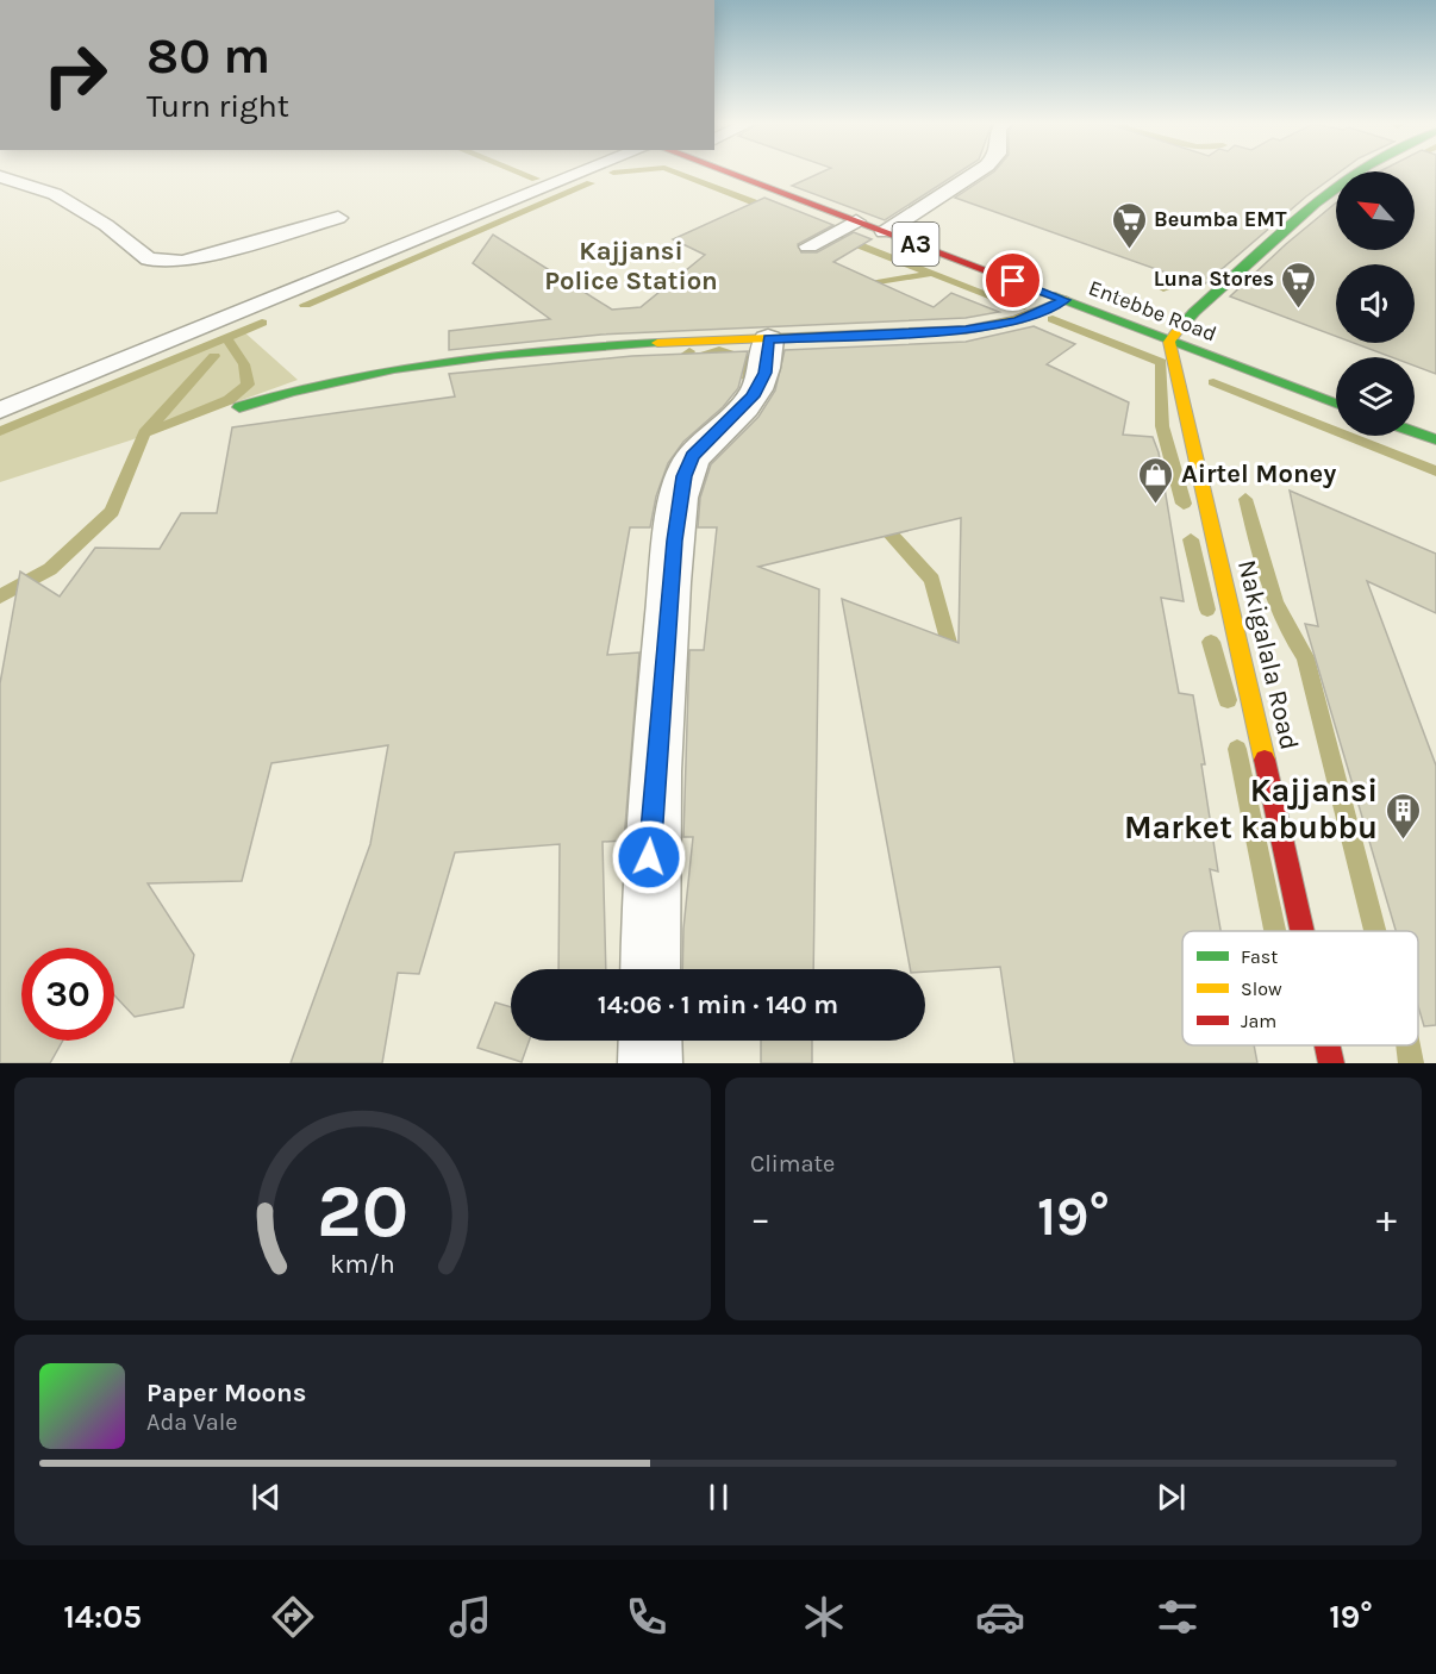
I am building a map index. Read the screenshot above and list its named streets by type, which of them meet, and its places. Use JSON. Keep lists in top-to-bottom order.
{
  "streets": {
    "street": ["A3", "Entebbe Road", "Nakigalala Road"]
  },
  "crossings": [
    ["Entebbe Road", "Nakigalala Road"]
  ],
  "districts": ["Kajjansi Police Station"],
  "places": {
    "supermarket": ["Beumba EMT", "Luna Stores"],
    "shop": ["Airtel Money"],
    "building": ["Kajjansi Market kabubbu"]
  },
  "legend": ["Fast", "Slow", "Jam"],
  "north": "top left",
  "page": {
    "turn": ["80 m", "Turn right"],
    "limit": "30",
    "trip": "14:06 · 1 min · 140 m",
    "tile": "Climate",
    "heat": ["−", "19°", "+"],
    "song": ["Paper Moons", "Ada Vale"],
    "tabs": ["14:05", "19°"],
    "gauge": ["20", "km/h"]
  }
}
